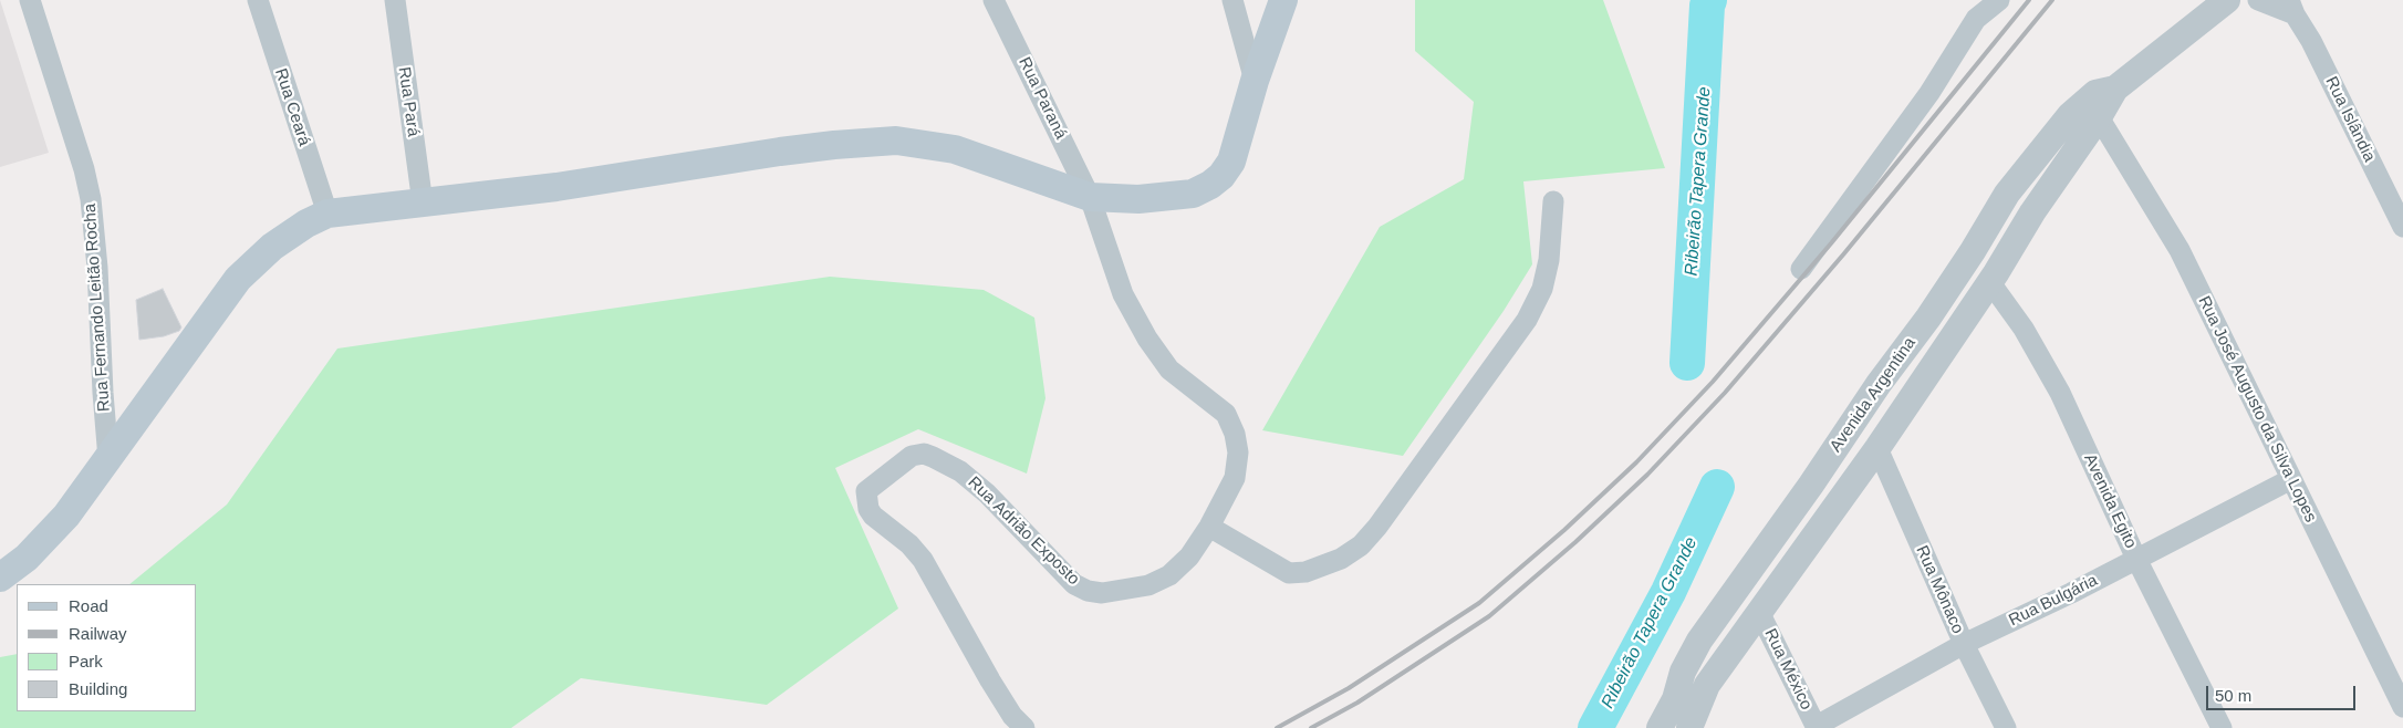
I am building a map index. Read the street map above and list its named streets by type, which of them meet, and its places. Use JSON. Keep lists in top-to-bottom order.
{
  "streets": {
    "street": [
      "Rua Paraná",
      "Rua Pará",
      "Rua Ceará",
      "Rua Islândia",
      "Rua Fernando Leitão Rocha",
      "Avenida Argentina",
      "Rua José Augusto da Silva Lopes",
      "Avenida Egito",
      "Rua Adrião Exposto",
      "Rua Mônaco",
      "Rua Bulgária",
      "Rua México"
    ]
  },
  "crossings": [
    ["Rua Paraná", "Rua Adrião Exposto"],
    ["Avenida Argentina", "Rua José Augusto da Silva Lopes"],
    ["Avenida Argentina", "Avenida Egito"],
    ["Avenida Argentina", "Rua Mônaco"],
    ["Avenida Argentina", "Rua México"],
    ["Rua José Augusto da Silva Lopes", "Rua Bulgária"],
    ["Avenida Egito", "Rua Bulgária"],
    ["Rua Mônaco", "Rua Bulgária"],
    ["Rua Bulgária", "Rua México"]
  ],
  "water": ["Ribeirão Tapera Grande"],
  "legend": [
    "Road",
    "Railway",
    "Park",
    "Building"
  ],
  "scale_bar": "50 m"
}
